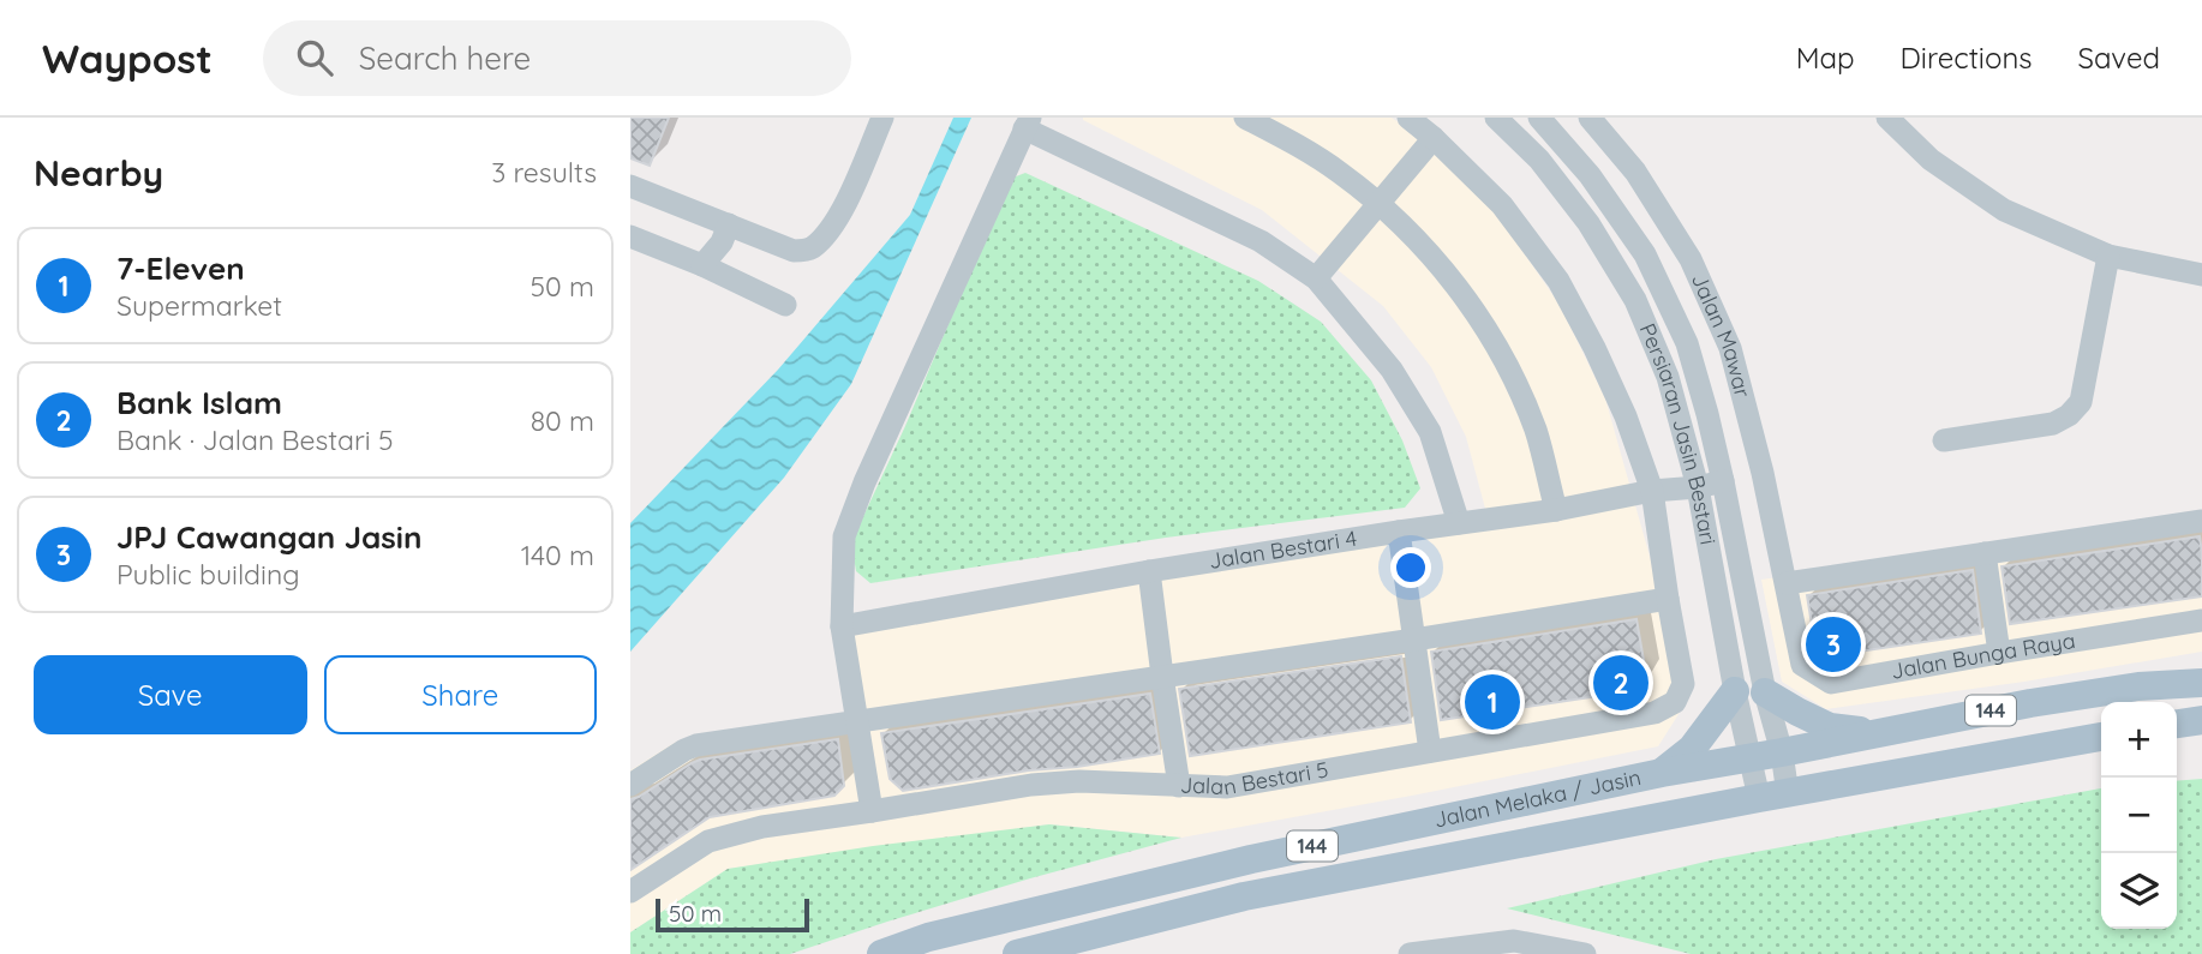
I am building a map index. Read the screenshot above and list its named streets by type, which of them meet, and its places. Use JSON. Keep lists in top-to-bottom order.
{
  "streets": {
    "main road": ["144", "Jalan Melaka / Jasin"],
    "street": [
      "Jalan Mawar",
      "Persiaran Jasin Bestari",
      "Jalan Bestari 4",
      "Jalan Bunga Raya",
      "Jalan Bestari 5"
    ]
  },
  "crossings": [
    ["Jalan Mawar", "Jalan Bunga Raya"],
    ["Persiaran Jasin Bestari", "Jalan Bestari 4"],
    ["Persiaran Jasin Bestari", "Jalan Melaka / Jasin"],
    ["Jalan Bestari 4", "Jalan Bestari 5"]
  ],
  "scale_bar": "50 m",
  "page": {
    "header": "Waypost",
    "search": "Search here",
    "nav": ["Map", "Directions", "Saved"],
    "heading": ["Nearby", "3 results"],
    "list": [
      {
        "mark": "1",
        "name": "7-Eleven",
        "note": "Supermarket",
        "value": "50 m"
      },
      {
        "mark": "2",
        "name": "Bank Islam",
        "note": "Bank · Jalan Bestari 5",
        "value": "80 m"
      },
      {
        "mark": "3",
        "name": "JPJ Cawangan Jasin",
        "note": "Public building",
        "value": "140 m"
      }
    ],
    "pins": ["3", "2", "1"],
    "buttons": ["Save", "Share"],
    "map_buttons": ["+", "−"],
    "scale": "50 m"
  }
}
